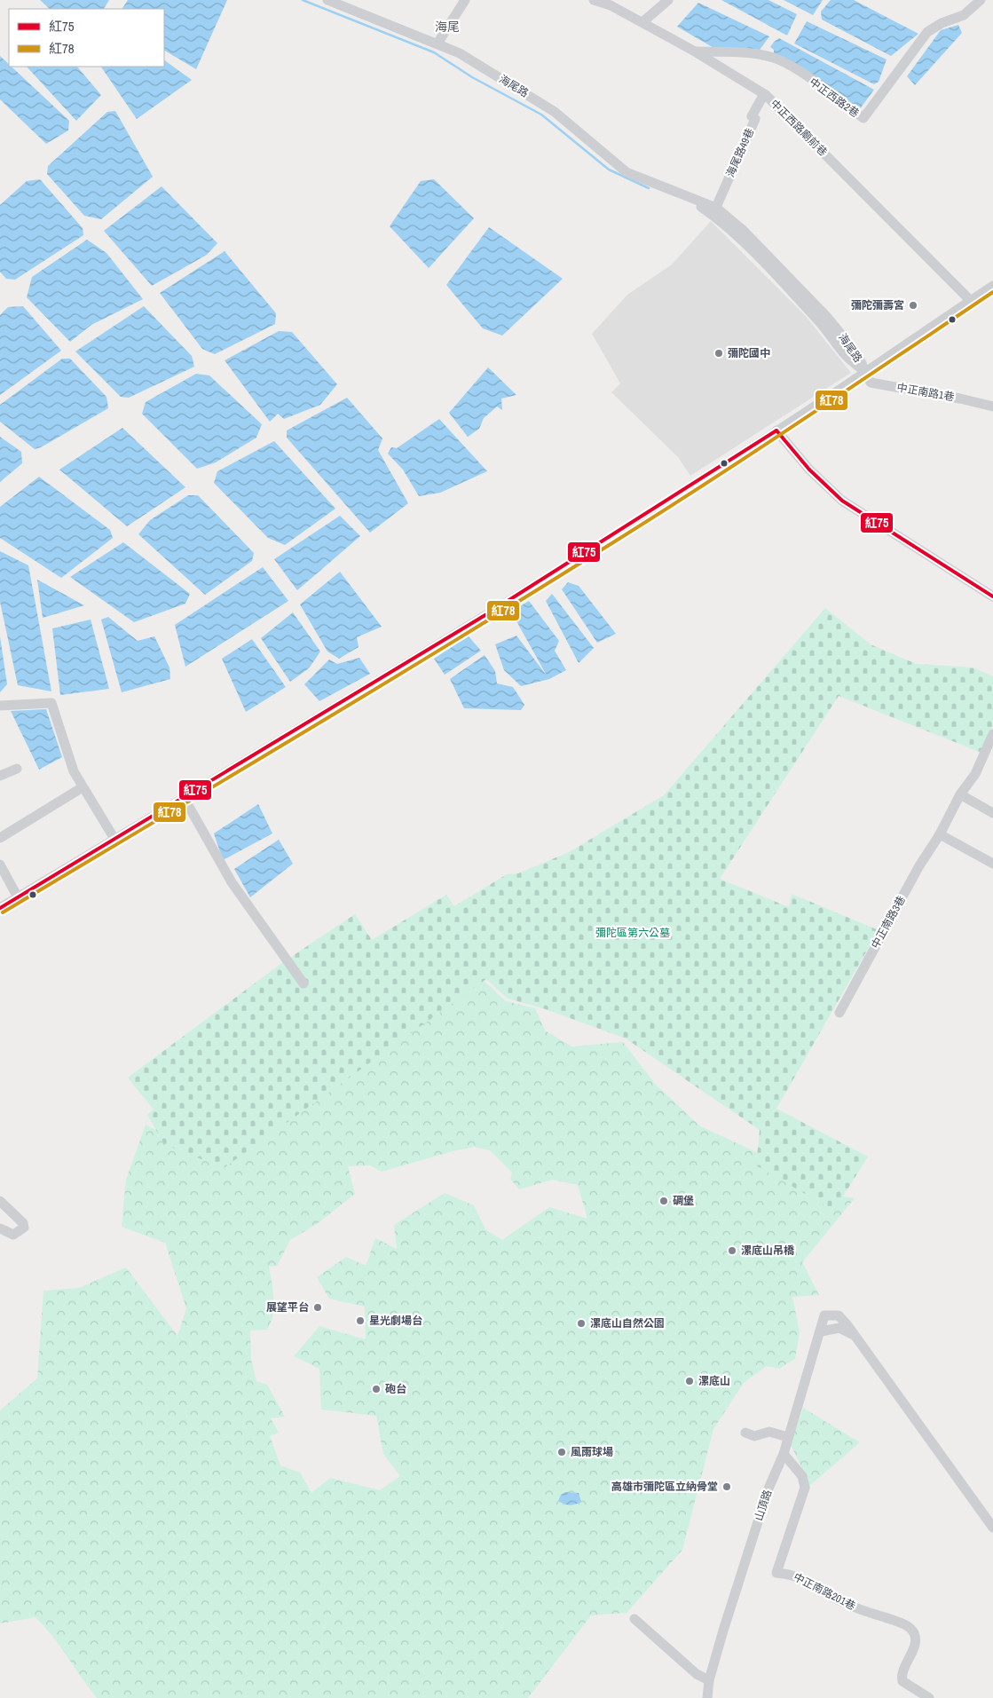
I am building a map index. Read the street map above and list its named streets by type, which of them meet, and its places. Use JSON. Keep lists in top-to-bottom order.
{
  "streets": {
    "street": [
      "海尾路",
      "中正西路2巷",
      "中正西路廟前巷",
      "海尾路49巷",
      "中正南路1巷",
      "中正南路3巷",
      "山頂路",
      "中正南路201巷"
    ]
  },
  "crossings": [
    ["海尾路", "海尾路49巷"],
    ["海尾路", "中正南路1巷"],
    ["中正西路2巷", "中正西路廟前巷"],
    ["中正西路廟前巷", "海尾路49巷"],
    ["山頂路", "中正南路201巷"]
  ],
  "districts": ["海尾"],
  "parks": ["彌陀區第六公墓"],
  "places": [
    "彌陀彌壽宮",
    "彌陀國中",
    "碉堡",
    "漯底山吊橋",
    "展望平台",
    "星光劇場台",
    "漯底山自然公園",
    "漯底山",
    "砲台",
    "風雨球場",
    "高雄市彌陀區立納骨堂"
  ],
  "lines": ["transit line 紅78", "transit line 紅75"],
  "legend": ["紅75", "紅78"]
}
